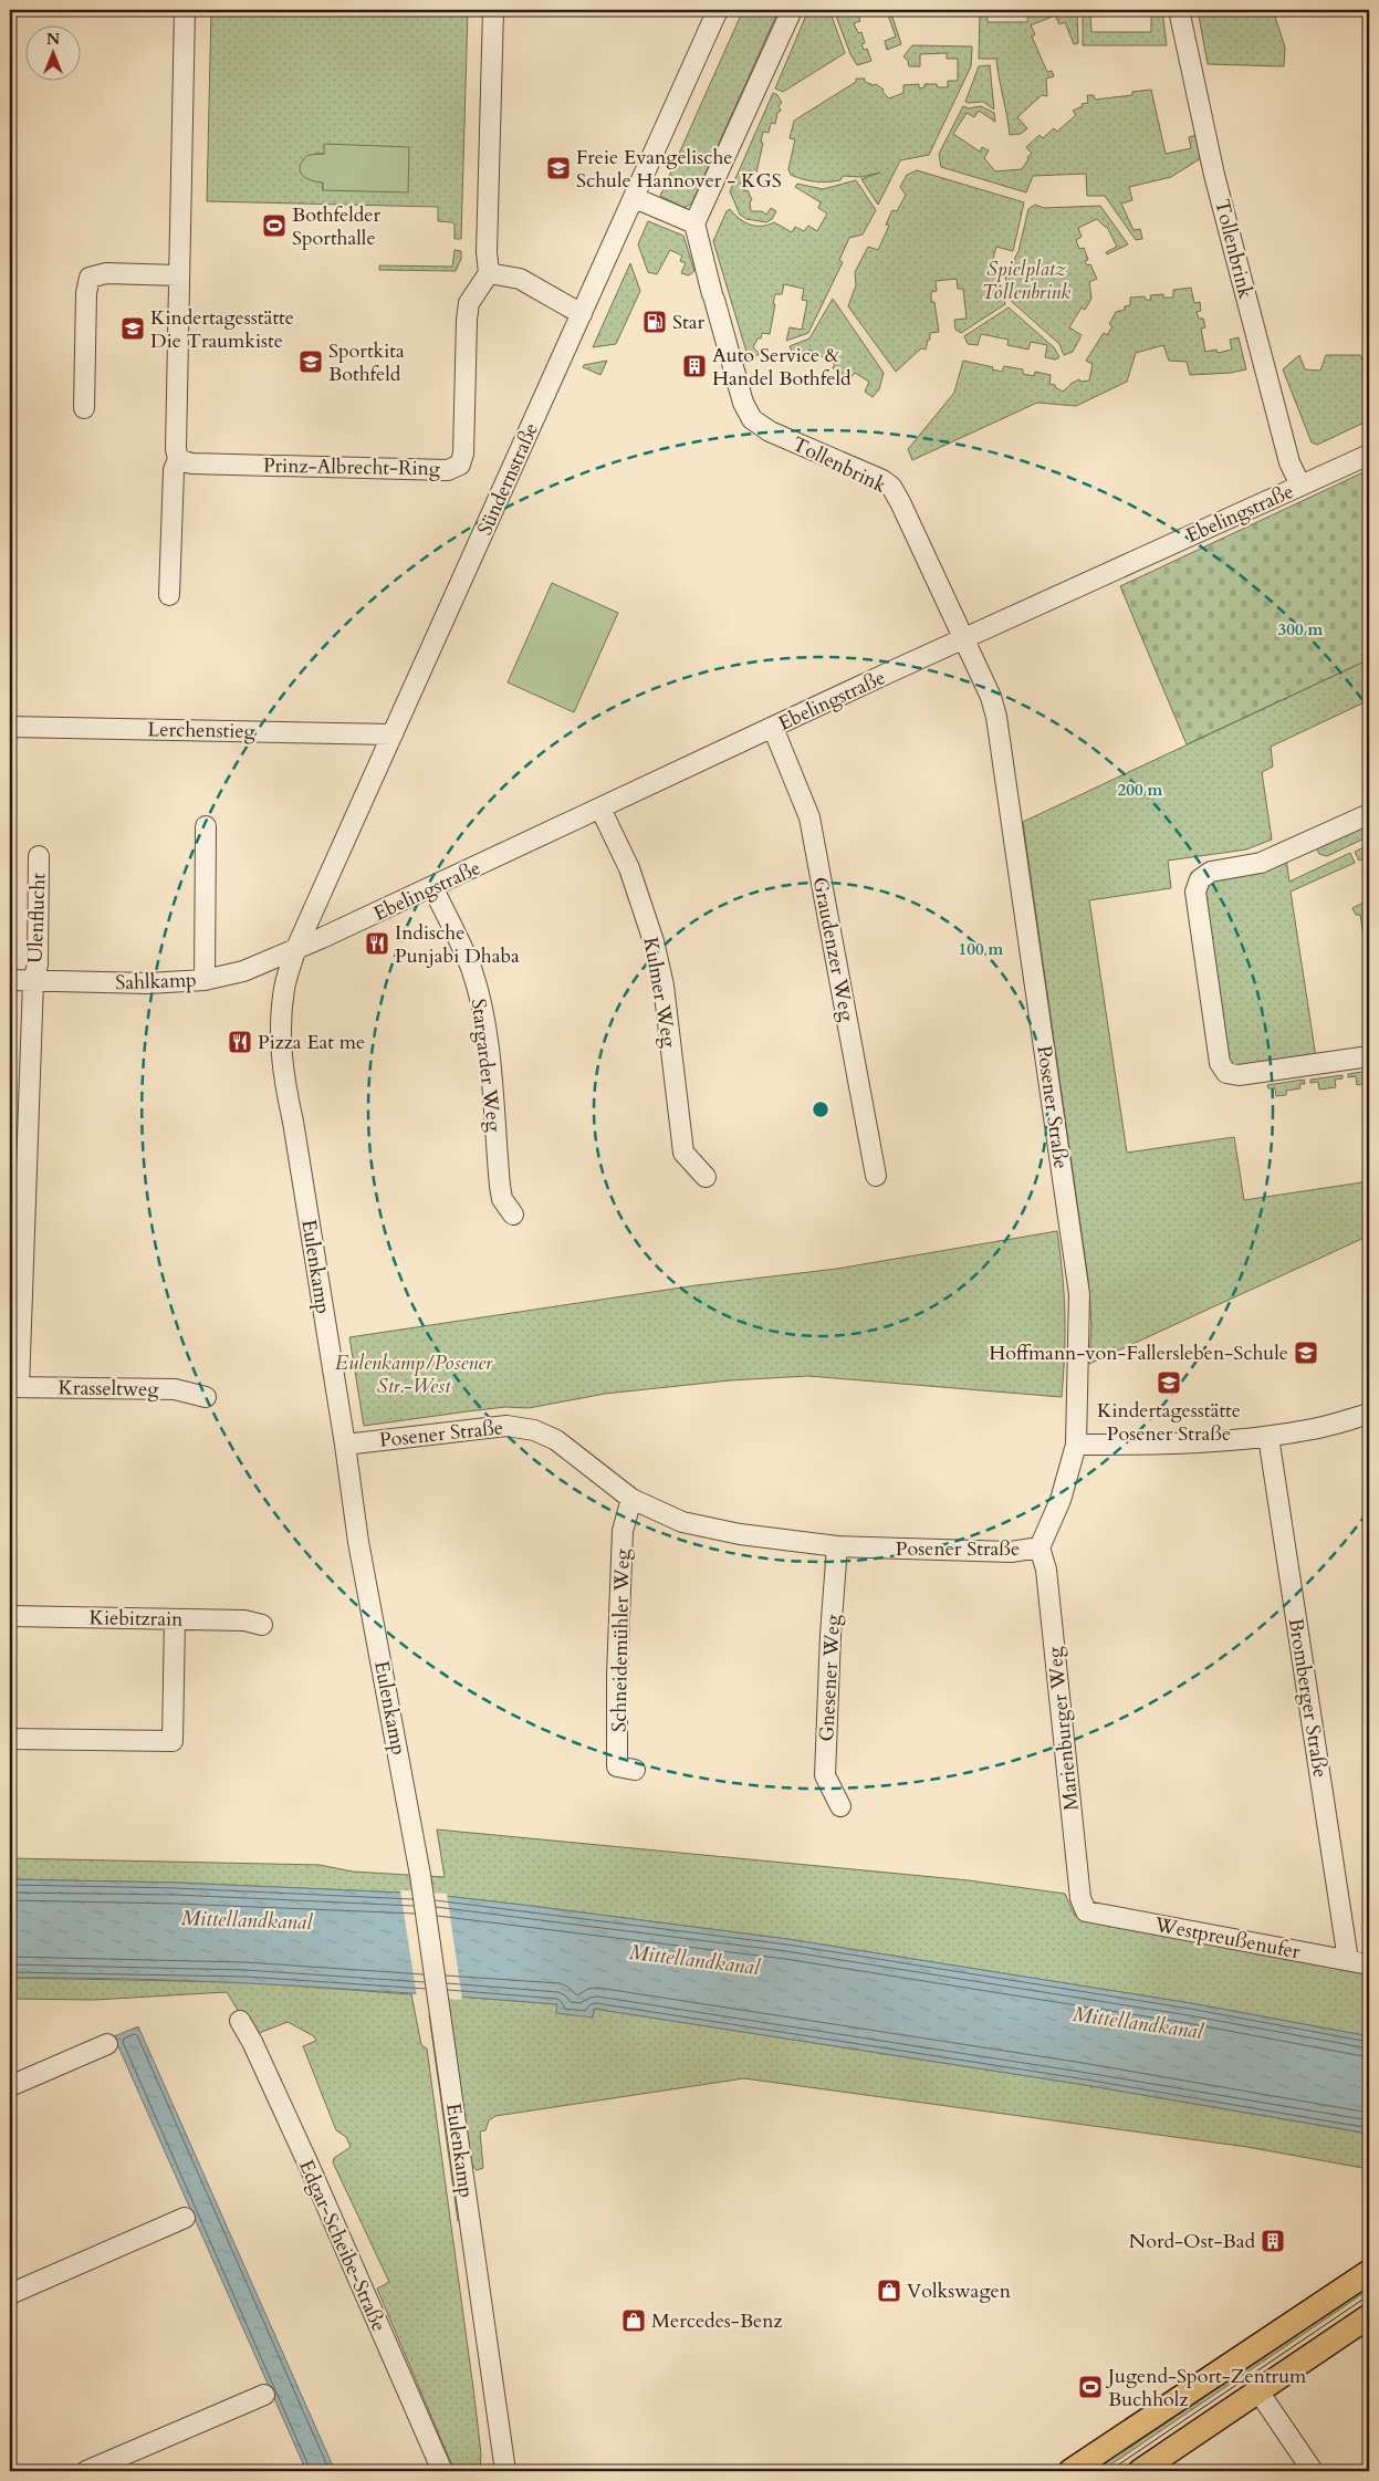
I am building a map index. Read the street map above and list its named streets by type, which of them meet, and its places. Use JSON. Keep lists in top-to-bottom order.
{
  "streets": {
    "street": [
      "Tollenbrink",
      "Prinz-Albrecht-Ring",
      "Sündernstraße",
      "Ebelingstraße",
      "Lerchenstieg",
      "Ulenflucht",
      "Graudenzer Weg",
      "Sahlkamp",
      "Kulmer Weg",
      "Stargarder Weg",
      "Posener Straße",
      "Eulenkamp",
      "Krasseltweg",
      "Kiebitzrain",
      "Schneidemühler Weg",
      "Gnesener Weg",
      "Bromberger Straße",
      "Marienburger Weg",
      "Westpreußenufer",
      "Edgar-Scheibe-Straße"
    ]
  },
  "crossings": [
    ["Tollenbrink", "Ebelingstraße"],
    ["Tollenbrink", "Posener Straße"],
    ["Sündernstraße", "Ebelingstraße"],
    ["Sündernstraße", "Lerchenstieg"],
    ["Sündernstraße", "Sahlkamp"],
    ["Sündernstraße", "Eulenkamp"],
    ["Ebelingstraße", "Graudenzer Weg"],
    ["Ebelingstraße", "Sahlkamp"],
    ["Ebelingstraße", "Kulmer Weg"],
    ["Ebelingstraße", "Stargarder Weg"],
    ["Ebelingstraße", "Posener Straße"],
    ["Ebelingstraße", "Eulenkamp"],
    ["Ulenflucht", "Sahlkamp"],
    ["Ulenflucht", "Krasseltweg"],
    ["Sahlkamp", "Eulenkamp"],
    ["Posener Straße", "Eulenkamp"],
    ["Posener Straße", "Schneidemühler Weg"],
    ["Posener Straße", "Gnesener Weg"],
    ["Posener Straße", "Marienburger Weg"],
    ["Bromberger Straße", "Westpreußenufer"],
    ["Marienburger Weg", "Westpreußenufer"]
  ],
  "water": ["Mittellandkanal"],
  "parks": ["Spielplatz Tollenbrink", "Eulenkamp/Posener Str.-West"],
  "places": {
    "school or university": [
      "Freie Evangelische Schule Hannover - KGS",
      "Kindertagesstätte Die Traumkiste",
      "Sportkita Bothfeld",
      "Hoffmann-von-Fallersleben-Schule",
      "Kindertagesstätte Posener Straße"
    ],
    "sports": ["Bothfelder Sporthalle", "Jugend-Sport-Zentrum Buchholz"],
    "fuel station": ["Star"],
    "building": ["Auto Service & Handel Bothfeld", "Nord-Ost-Bad"],
    "restaurant": ["Indische Punjabi Dhaba", "Pizza Eat me"],
    "shop": ["Volkswagen", "Mercedes-Benz"]
  },
  "north": "top",
  "rings": ["300 m", "200 m", "100 m"]
}
